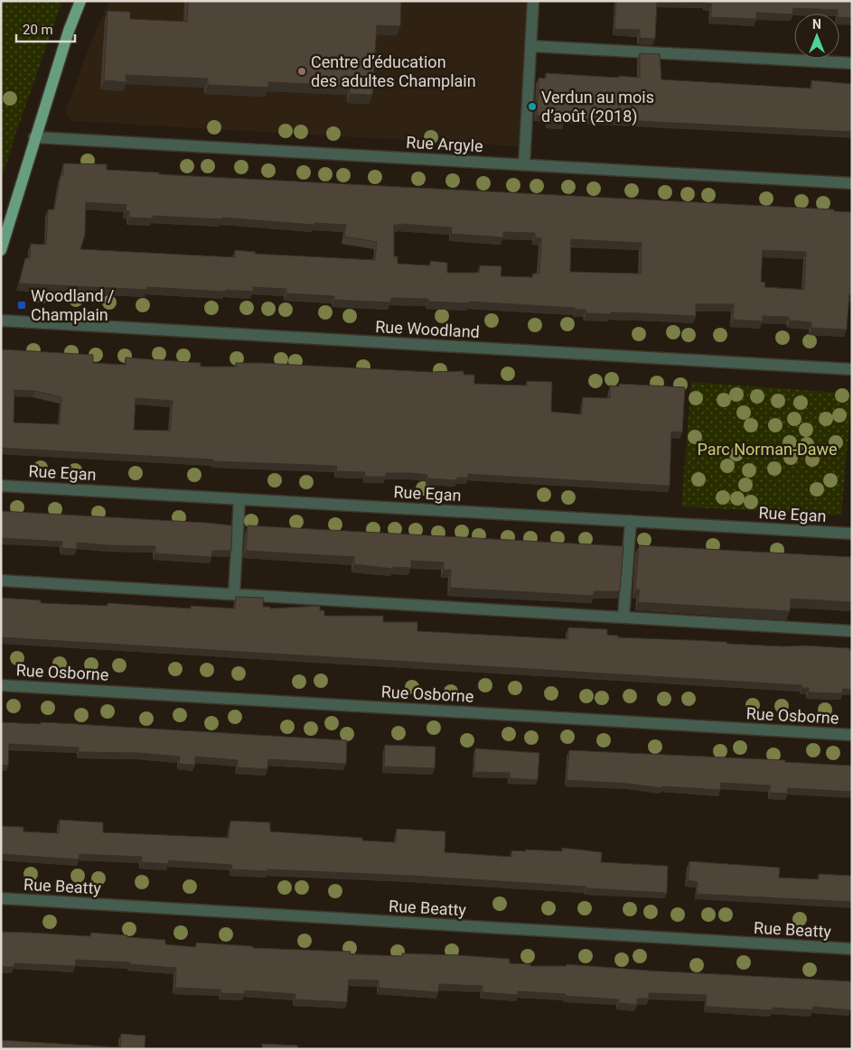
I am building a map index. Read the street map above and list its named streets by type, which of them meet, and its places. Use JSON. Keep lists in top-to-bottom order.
{
  "streets": {
    "street": [
      "Rue Argyle",
      "Rue Woodland",
      "Rue Egan",
      "Rue Osborne",
      "Rue Beatty"
    ]
  },
  "parks": ["Parc Norman-Dawe"],
  "places": {
    "other": ["Centre d’éducation des adultes Champlain", "Verdun au mois d’août (2018)"],
    "transit": ["Woodland / Champlain"]
  },
  "scale_bar": "20 m",
  "north": "top"
}
